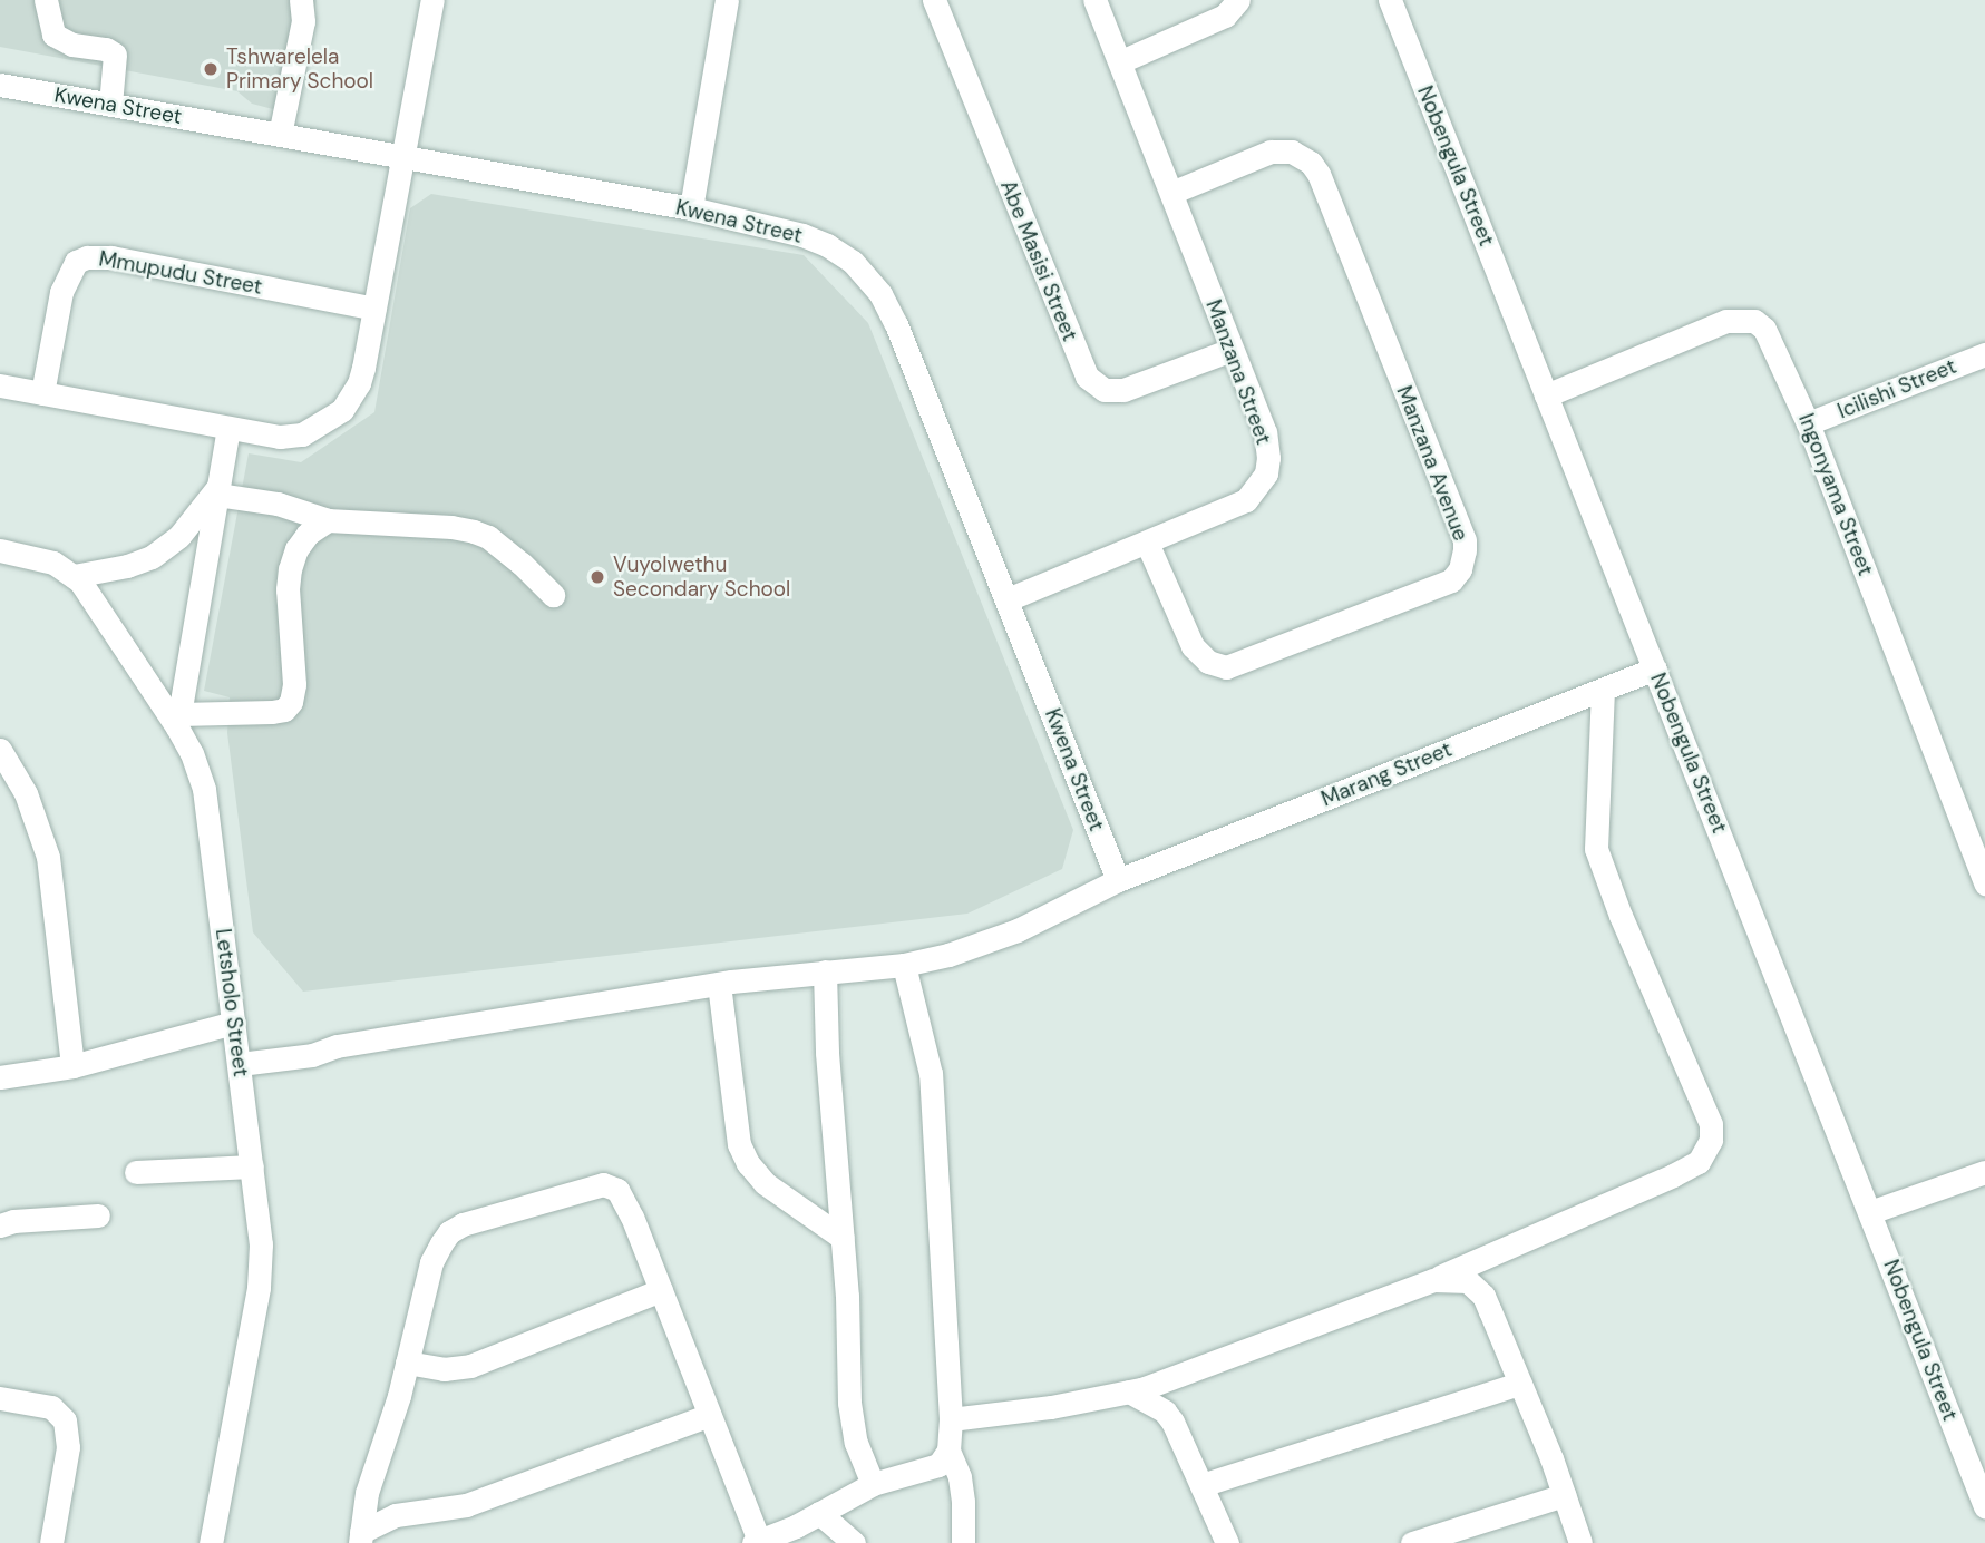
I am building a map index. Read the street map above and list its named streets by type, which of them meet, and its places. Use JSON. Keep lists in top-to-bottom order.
{
  "streets": {
    "street": [
      "Kwena Street",
      "Nobengula Street",
      "Abe Masisi Street",
      "Mmupudu Street",
      "Manzana Street",
      "Icilishi Street",
      "Manzana Avenue",
      "Ingonyama Street",
      "Marang Street",
      "Letsholo Street"
    ]
  },
  "crossings": [
    ["Kwena Street", "Manzana Street"],
    ["Kwena Street", "Marang Street"],
    ["Nobengula Street", "Ingonyama Street"],
    ["Nobengula Street", "Marang Street"],
    ["Abe Masisi Street", "Manzana Street"],
    ["Manzana Street", "Manzana Avenue"],
    ["Icilishi Street", "Ingonyama Street"],
    ["Marang Street", "Letsholo Street"]
  ],
  "places": ["Tshwarelela Primary School", "Vuyolwethu Secondary School"]
}
